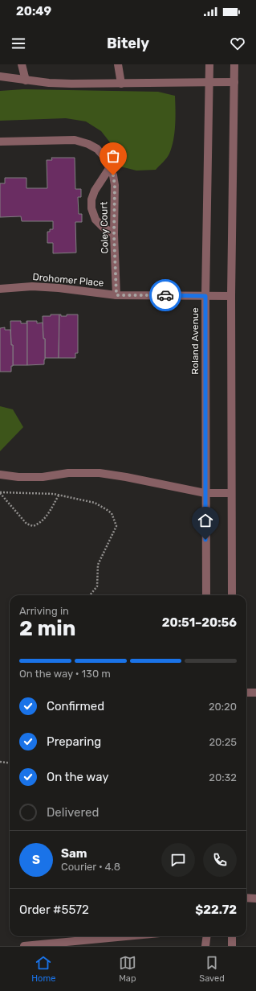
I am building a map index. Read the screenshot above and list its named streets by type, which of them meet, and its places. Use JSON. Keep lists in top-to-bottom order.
{
  "streets": {
    "street": ["Coley Court", "Drohomer Place", "Roland Avenue"]
  },
  "crossings": [
    ["Coley Court", "Drohomer Place"],
    ["Drohomer Place", "Roland Avenue"]
  ],
  "page": {
    "status": "20:49",
    "header": "Bitely",
    "heading": ["2 min", "Arriving in", "20:51–20:56"],
    "panel": [
      "Sam",
      "Courier · 4.8",
      "Order #5572",
      "$22.72"
    ],
    "bar": "On the way · 130 m",
    "list": [
      ["Confirmed", "20:20"],
      ["Preparing", "20:25"],
      ["On the way", "20:32"],
      "Delivered"
    ],
    "round": "S",
    "tabs": ["Home", "Map", "Saved"]
  }
}
